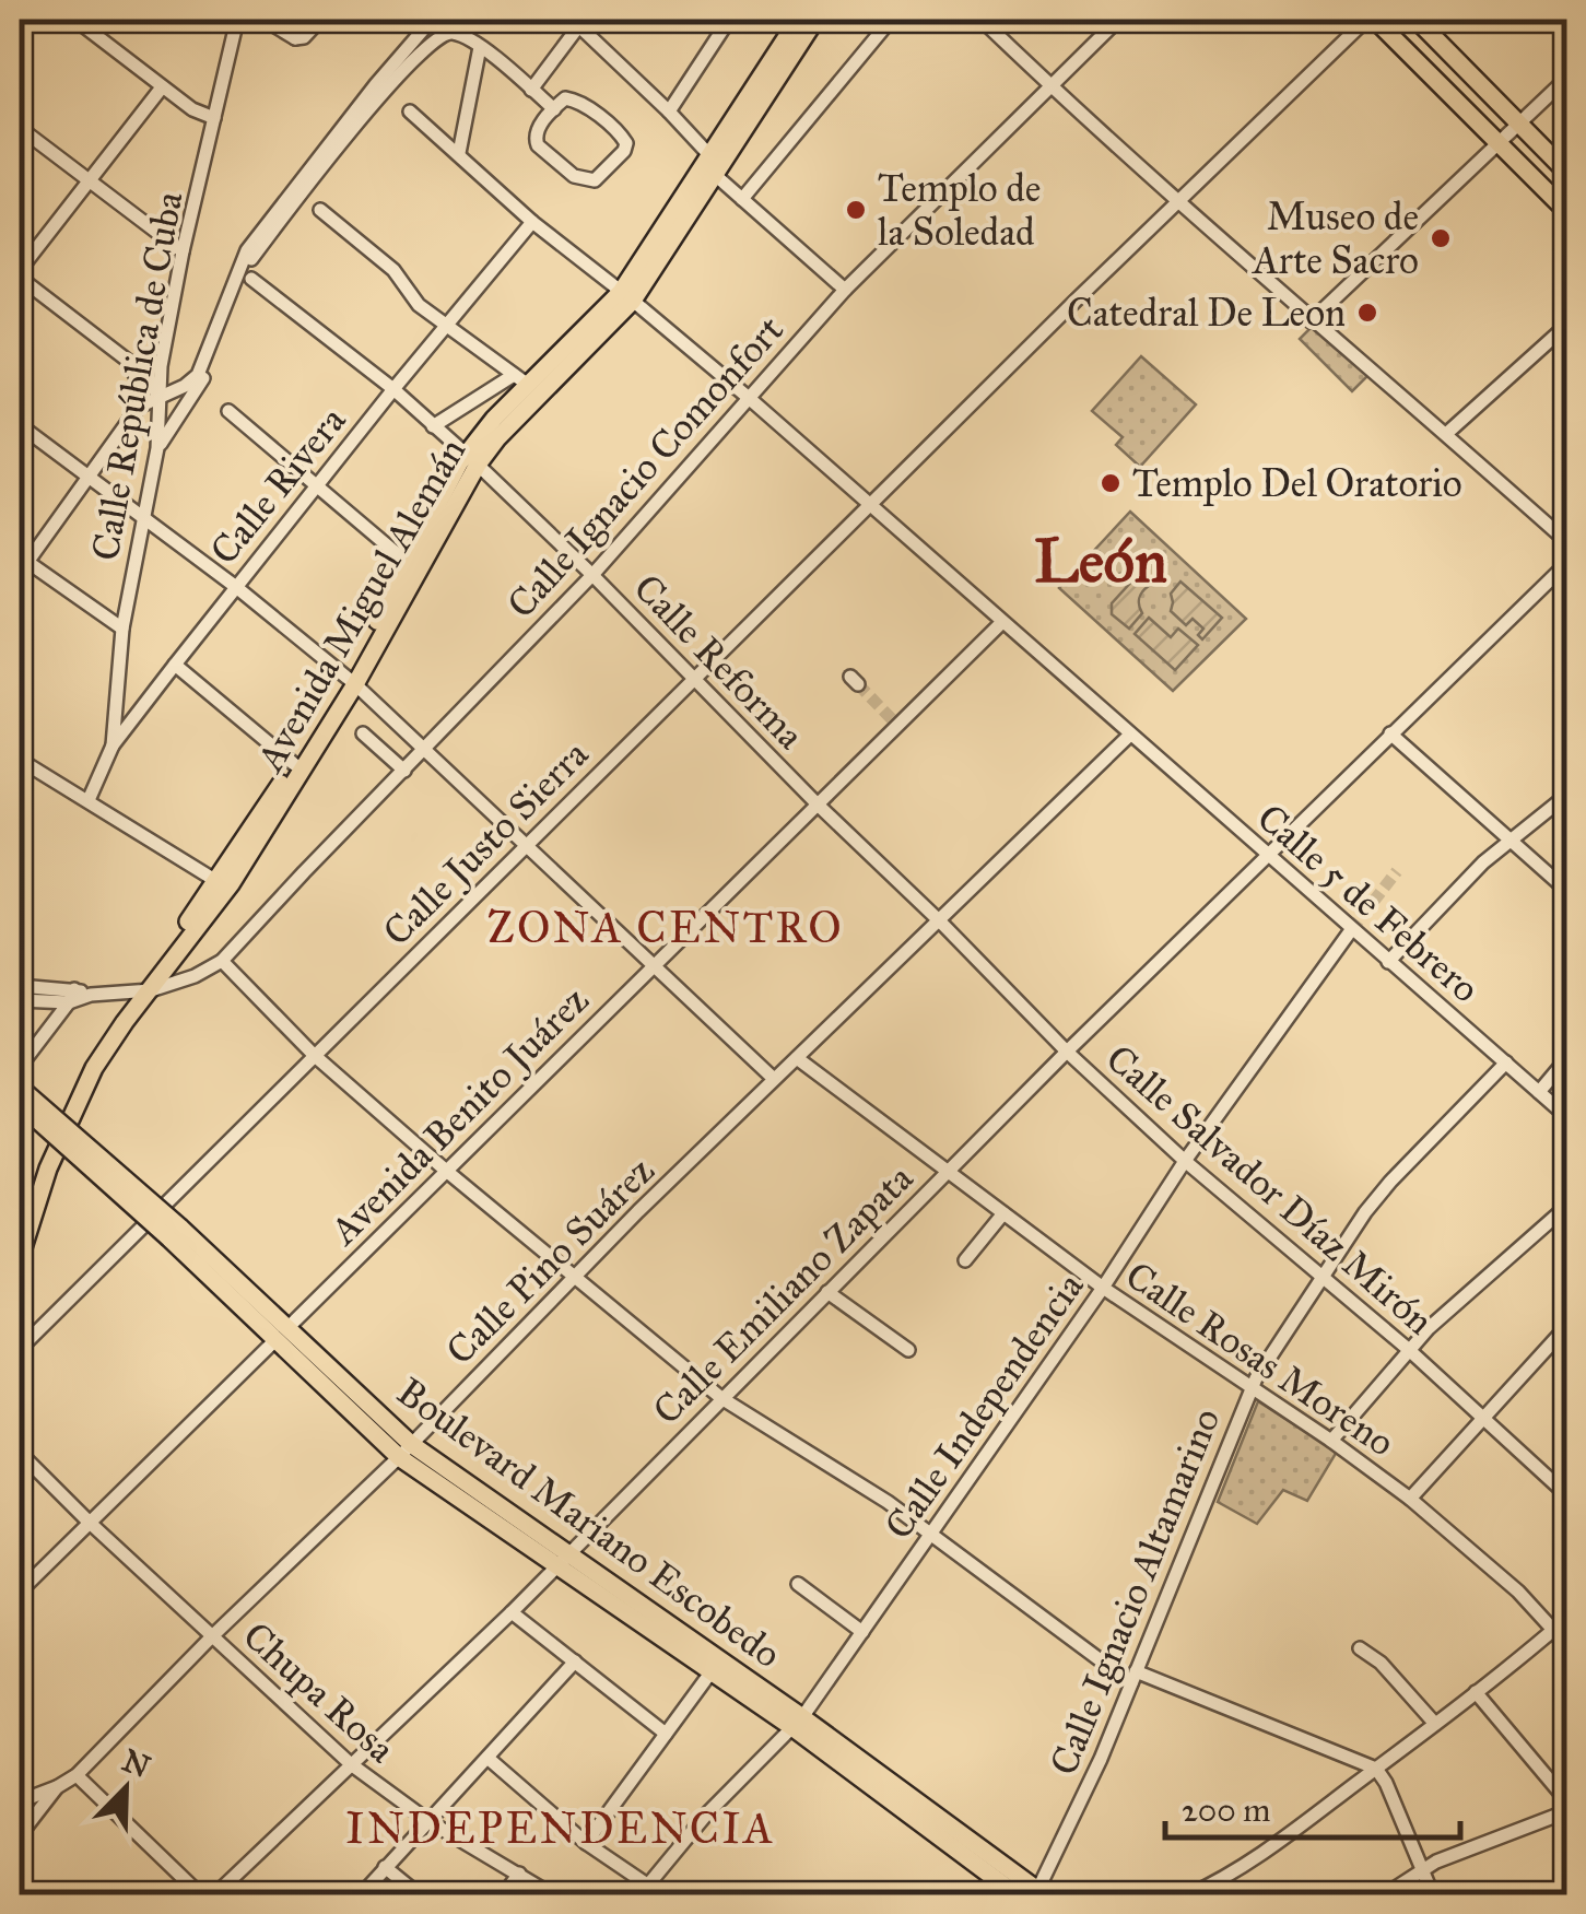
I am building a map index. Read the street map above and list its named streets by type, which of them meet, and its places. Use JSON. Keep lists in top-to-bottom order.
{
  "streets": {
    "main road": ["Avenida Miguel Alemán", "Boulevard Mariano Escobedo"],
    "street": [
      "Calle República de Cuba",
      "Calle Ignacio Comonfort",
      "Calle Rivera",
      "Calle Reforma",
      "Calle Justo Sierra",
      "Calle 5 de Febrero",
      "Avenida Benito Juárez",
      "Calle Salvador Díaz Mirón",
      "Calle Pino Suárez",
      "Calle Emiliano Zapata",
      "Calle Rosas Moreno",
      "Calle Independencia",
      "Calle Ignacio Altamarino",
      "Chupa Rosa"
    ]
  },
  "crossings": [
    ["Calle República de Cuba", "Calle Rivera"],
    ["Calle Ignacio Comonfort", "Calle Reforma"],
    ["Calle Ignacio Comonfort", "Calle 5 de Febrero"],
    ["Calle Rivera", "Calle Reforma"],
    ["Calle Rivera", "Calle 5 de Febrero"],
    ["Avenida Miguel Alemán", "Calle Reforma"],
    ["Avenida Miguel Alemán", "Calle 5 de Febrero"],
    ["Calle Reforma", "Calle Justo Sierra"],
    ["Calle Reforma", "Avenida Benito Juárez"],
    ["Calle Reforma", "Calle Salvador Díaz Mirón"],
    ["Calle Reforma", "Calle Pino Suárez"],
    ["Calle Justo Sierra", "Calle 5 de Febrero"],
    ["Calle 5 de Febrero", "Avenida Benito Juárez"],
    ["Calle 5 de Febrero", "Calle Pino Suárez"],
    ["Calle 5 de Febrero", "Calle Emiliano Zapata"],
    ["Calle 5 de Febrero", "Calle Independencia"],
    ["Calle 5 de Febrero", "Calle Ignacio Altamarino"],
    ["Avenida Benito Juárez", "Boulevard Mariano Escobedo"],
    ["Avenida Benito Juárez", "Chupa Rosa"],
    ["Calle Salvador Díaz Mirón", "Calle Pino Suárez"],
    ["Calle Salvador Díaz Mirón", "Calle Emiliano Zapata"],
    ["Calle Salvador Díaz Mirón", "Calle Independencia"],
    ["Calle Salvador Díaz Mirón", "Calle Ignacio Altamarino"],
    ["Calle Pino Suárez", "Calle Rosas Moreno"],
    ["Calle Pino Suárez", "Boulevard Mariano Escobedo"],
    ["Calle Pino Suárez", "Chupa Rosa"],
    ["Calle Emiliano Zapata", "Calle Rosas Moreno"],
    ["Calle Emiliano Zapata", "Boulevard Mariano Escobedo"],
    ["Calle Emiliano Zapata", "Chupa Rosa"],
    ["Calle Rosas Moreno", "Calle Independencia"],
    ["Calle Rosas Moreno", "Calle Ignacio Altamarino"],
    ["Calle Independencia", "Boulevard Mariano Escobedo"],
    ["Boulevard Mariano Escobedo", "Calle Ignacio Altamarino"]
  ],
  "districts": ["León", "ZONA CENTRO", "INDEPENDENCIA"],
  "places": [
    "Templo de la Soledad",
    "Museo de Arte Sacro",
    "Catedral De Leon",
    "Templo Del Oratorio"
  ],
  "scale_bar": "200 m",
  "north": "top right"
}
